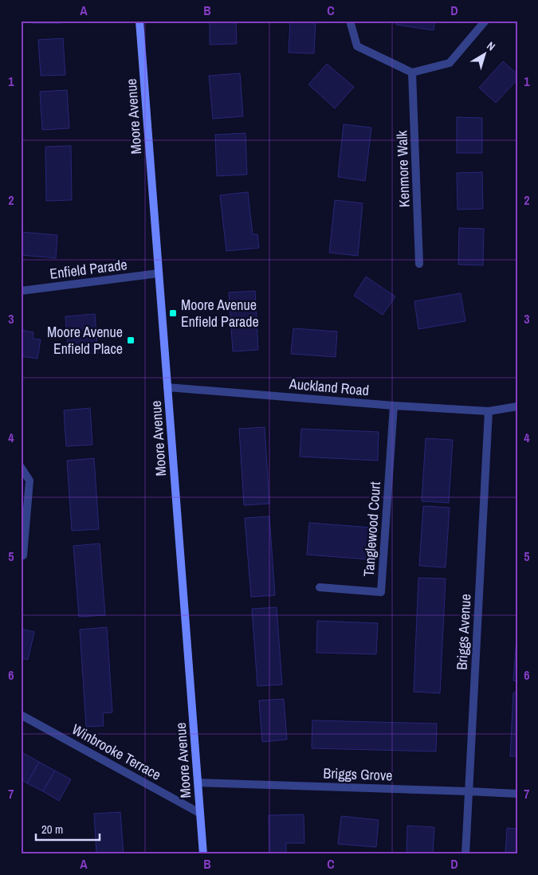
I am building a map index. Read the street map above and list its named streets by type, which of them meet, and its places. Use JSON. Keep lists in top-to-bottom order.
{
  "streets": {
    "street": [
      "Moore Avenue",
      "Kenmore Walk",
      "Enfield Parade",
      "Auckland Road",
      "Tanglewood Court",
      "Briggs Avenue",
      "Winbrooke Terrace",
      "Briggs Grove"
    ]
  },
  "crossings": [
    ["Moore Avenue", "Enfield Parade"],
    ["Moore Avenue", "Auckland Road"],
    ["Moore Avenue", "Winbrooke Terrace"],
    ["Moore Avenue", "Briggs Grove"],
    ["Auckland Road", "Tanglewood Court"],
    ["Auckland Road", "Briggs Avenue"],
    ["Briggs Avenue", "Briggs Grove"]
  ],
  "places": {
    "transit": ["Moore Avenue Enfield Parade", "Moore Avenue Enfield Place"]
  },
  "scale_bar": "20 m",
  "north": "top right",
  "grid": {
    "columns": [
      "A",
      "B",
      "C",
      "D"
    ],
    "rows": [
      "1",
      "2",
      "3",
      "4",
      "5",
      "6",
      "7"
    ]
  }
}
